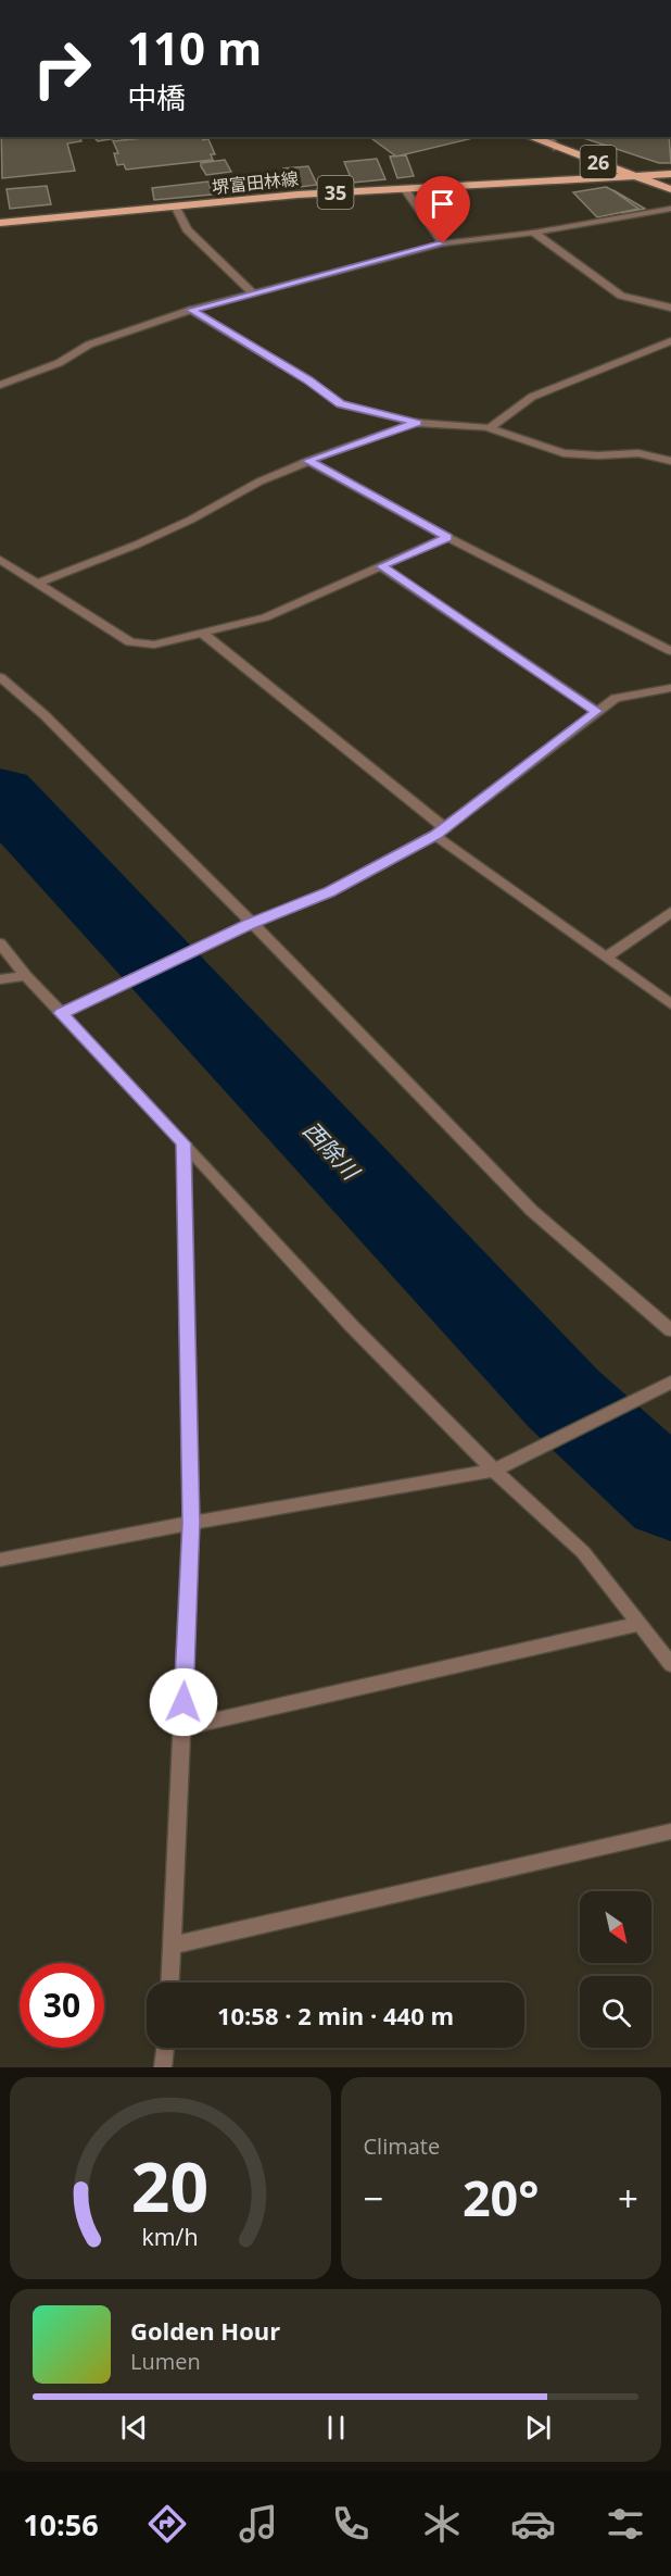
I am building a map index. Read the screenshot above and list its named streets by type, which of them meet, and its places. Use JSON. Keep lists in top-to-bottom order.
{
  "streets": {
    "main road": ["26", "堺富田林線", "35"]
  },
  "crossings": [
    ["26", "堺富田林線"]
  ],
  "water": ["西除川"],
  "north": "bottom right",
  "page": {
    "turn": ["110 m", "中橋"],
    "limit": "30",
    "trip": "10:58 · 2 min · 440 m",
    "tile": "Climate",
    "heat": ["−", "20°", "+"],
    "song": ["Golden Hour", "Lumen"],
    "tabs": "10:56",
    "gauge": ["20", "km/h"]
  }
}
